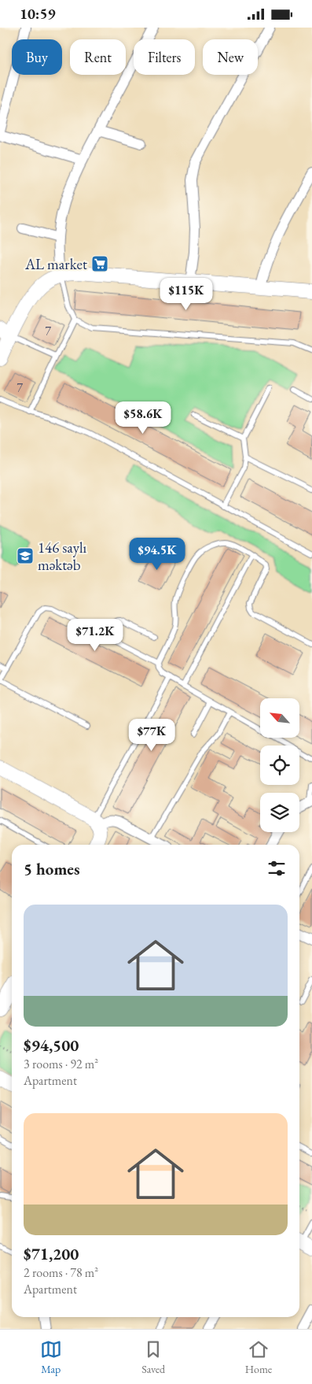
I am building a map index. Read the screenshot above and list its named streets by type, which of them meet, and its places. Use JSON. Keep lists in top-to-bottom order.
{
  "places": {
    "supermarket": ["AL market"],
    "school or university": ["146 saylı məktəb"]
  },
  "house_numbers": ["7", "7"],
  "north": "top left",
  "page": {
    "status": "10:59",
    "chip": [
      "Buy",
      "Rent",
      "Filters",
      "New"
    ],
    "price": [
      "$115K",
      "$58.6K",
      "$94.5K",
      "$71.2K",
      "$77K"
    ],
    "heading": "5 homes",
    "list": [
      {
        "name": "$94,500",
        "note": "3 rooms · 92 m² · Apartment"
      },
      {
        "name": "$71,200",
        "note": "2 rooms · 78 m² · Apartment"
      }
    ],
    "tabs": ["Map", "Saved", "Home"]
  }
}
